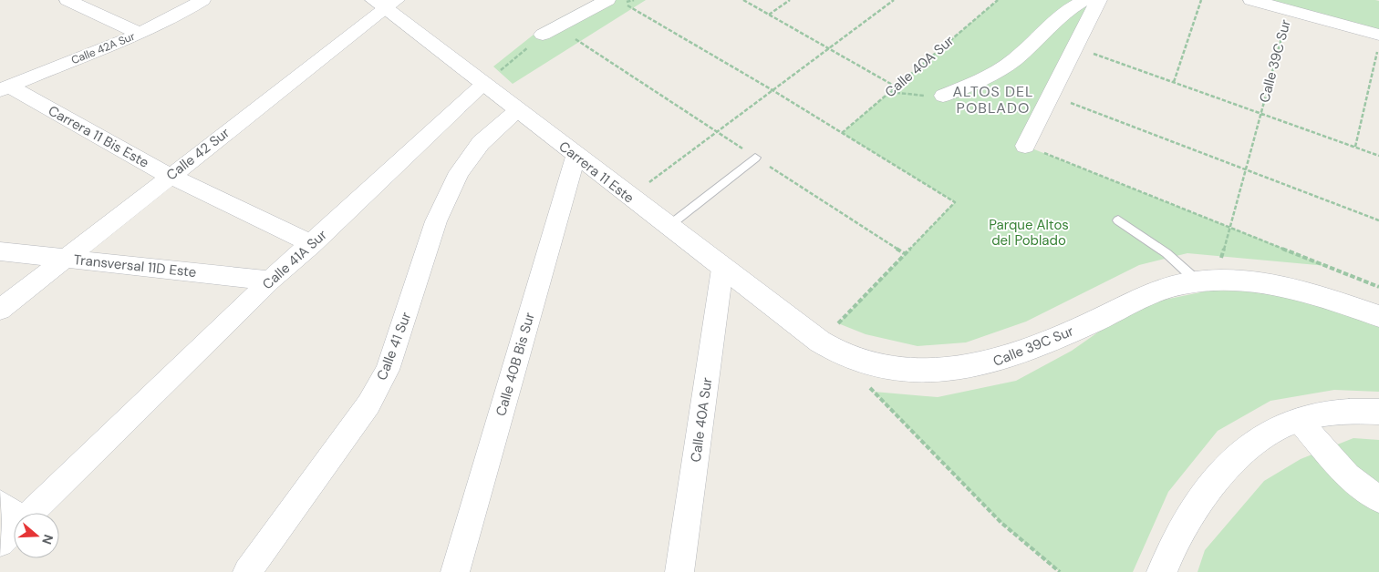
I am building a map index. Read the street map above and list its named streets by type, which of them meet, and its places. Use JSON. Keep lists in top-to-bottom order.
{
  "streets": {
    "street": [
      "Calle 42A Sur",
      "Calle 39C Sur",
      "Calle 40A Sur",
      "Carrera 11 Bis Este",
      "Calle 42 Sur",
      "Carrera 11 Este",
      "Calle 41A Sur",
      "Transversal 11D Este",
      "Calle 41 Sur",
      "Calle 40B Bis Sur"
    ]
  },
  "crossings": [
    ["Calle 42A Sur", "Carrera 11 Bis Este"],
    ["Calle 39C Sur", "Carrera 11 Este"],
    ["Calle 40A Sur", "Carrera 11 Este"],
    ["Carrera 11 Bis Este", "Calle 42 Sur"],
    ["Carrera 11 Bis Este", "Calle 41A Sur"],
    ["Calle 42 Sur", "Carrera 11 Este"],
    ["Calle 42 Sur", "Transversal 11D Este"],
    ["Carrera 11 Este", "Calle 41A Sur"],
    ["Carrera 11 Este", "Calle 41 Sur"],
    ["Carrera 11 Este", "Calle 40B Bis Sur"],
    ["Calle 41A Sur", "Transversal 11D Este"]
  ],
  "districts": ["ALTOS DEL POBLADO"],
  "parks": ["Parque Altos del Poblado"],
  "north": "right"
}
